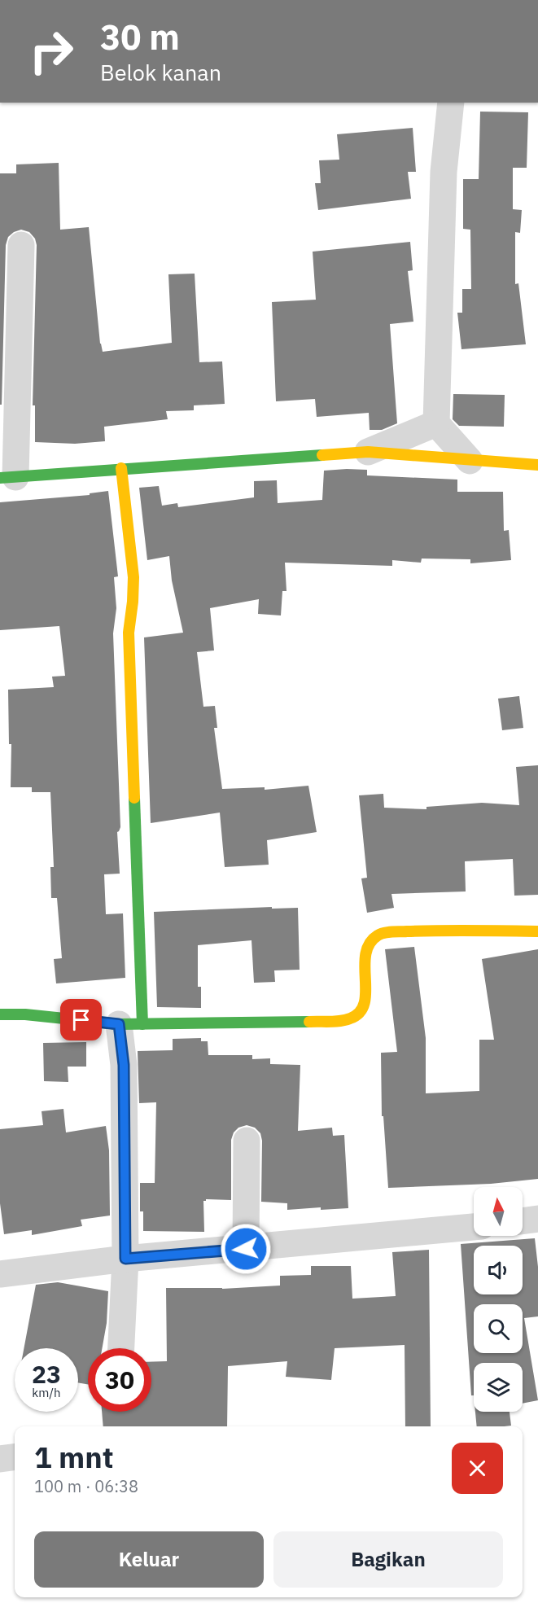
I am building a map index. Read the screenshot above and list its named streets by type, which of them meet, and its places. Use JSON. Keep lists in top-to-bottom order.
{
  "north": "top",
  "page": {
    "turn": ["30 m", "Belok kanan"],
    "speed": "23 km/h",
    "limit": "30",
    "heading": ["1 mnt", "100 m · 06:38"],
    "buttons": ["Keluar", "Bagikan"]
  }
}
